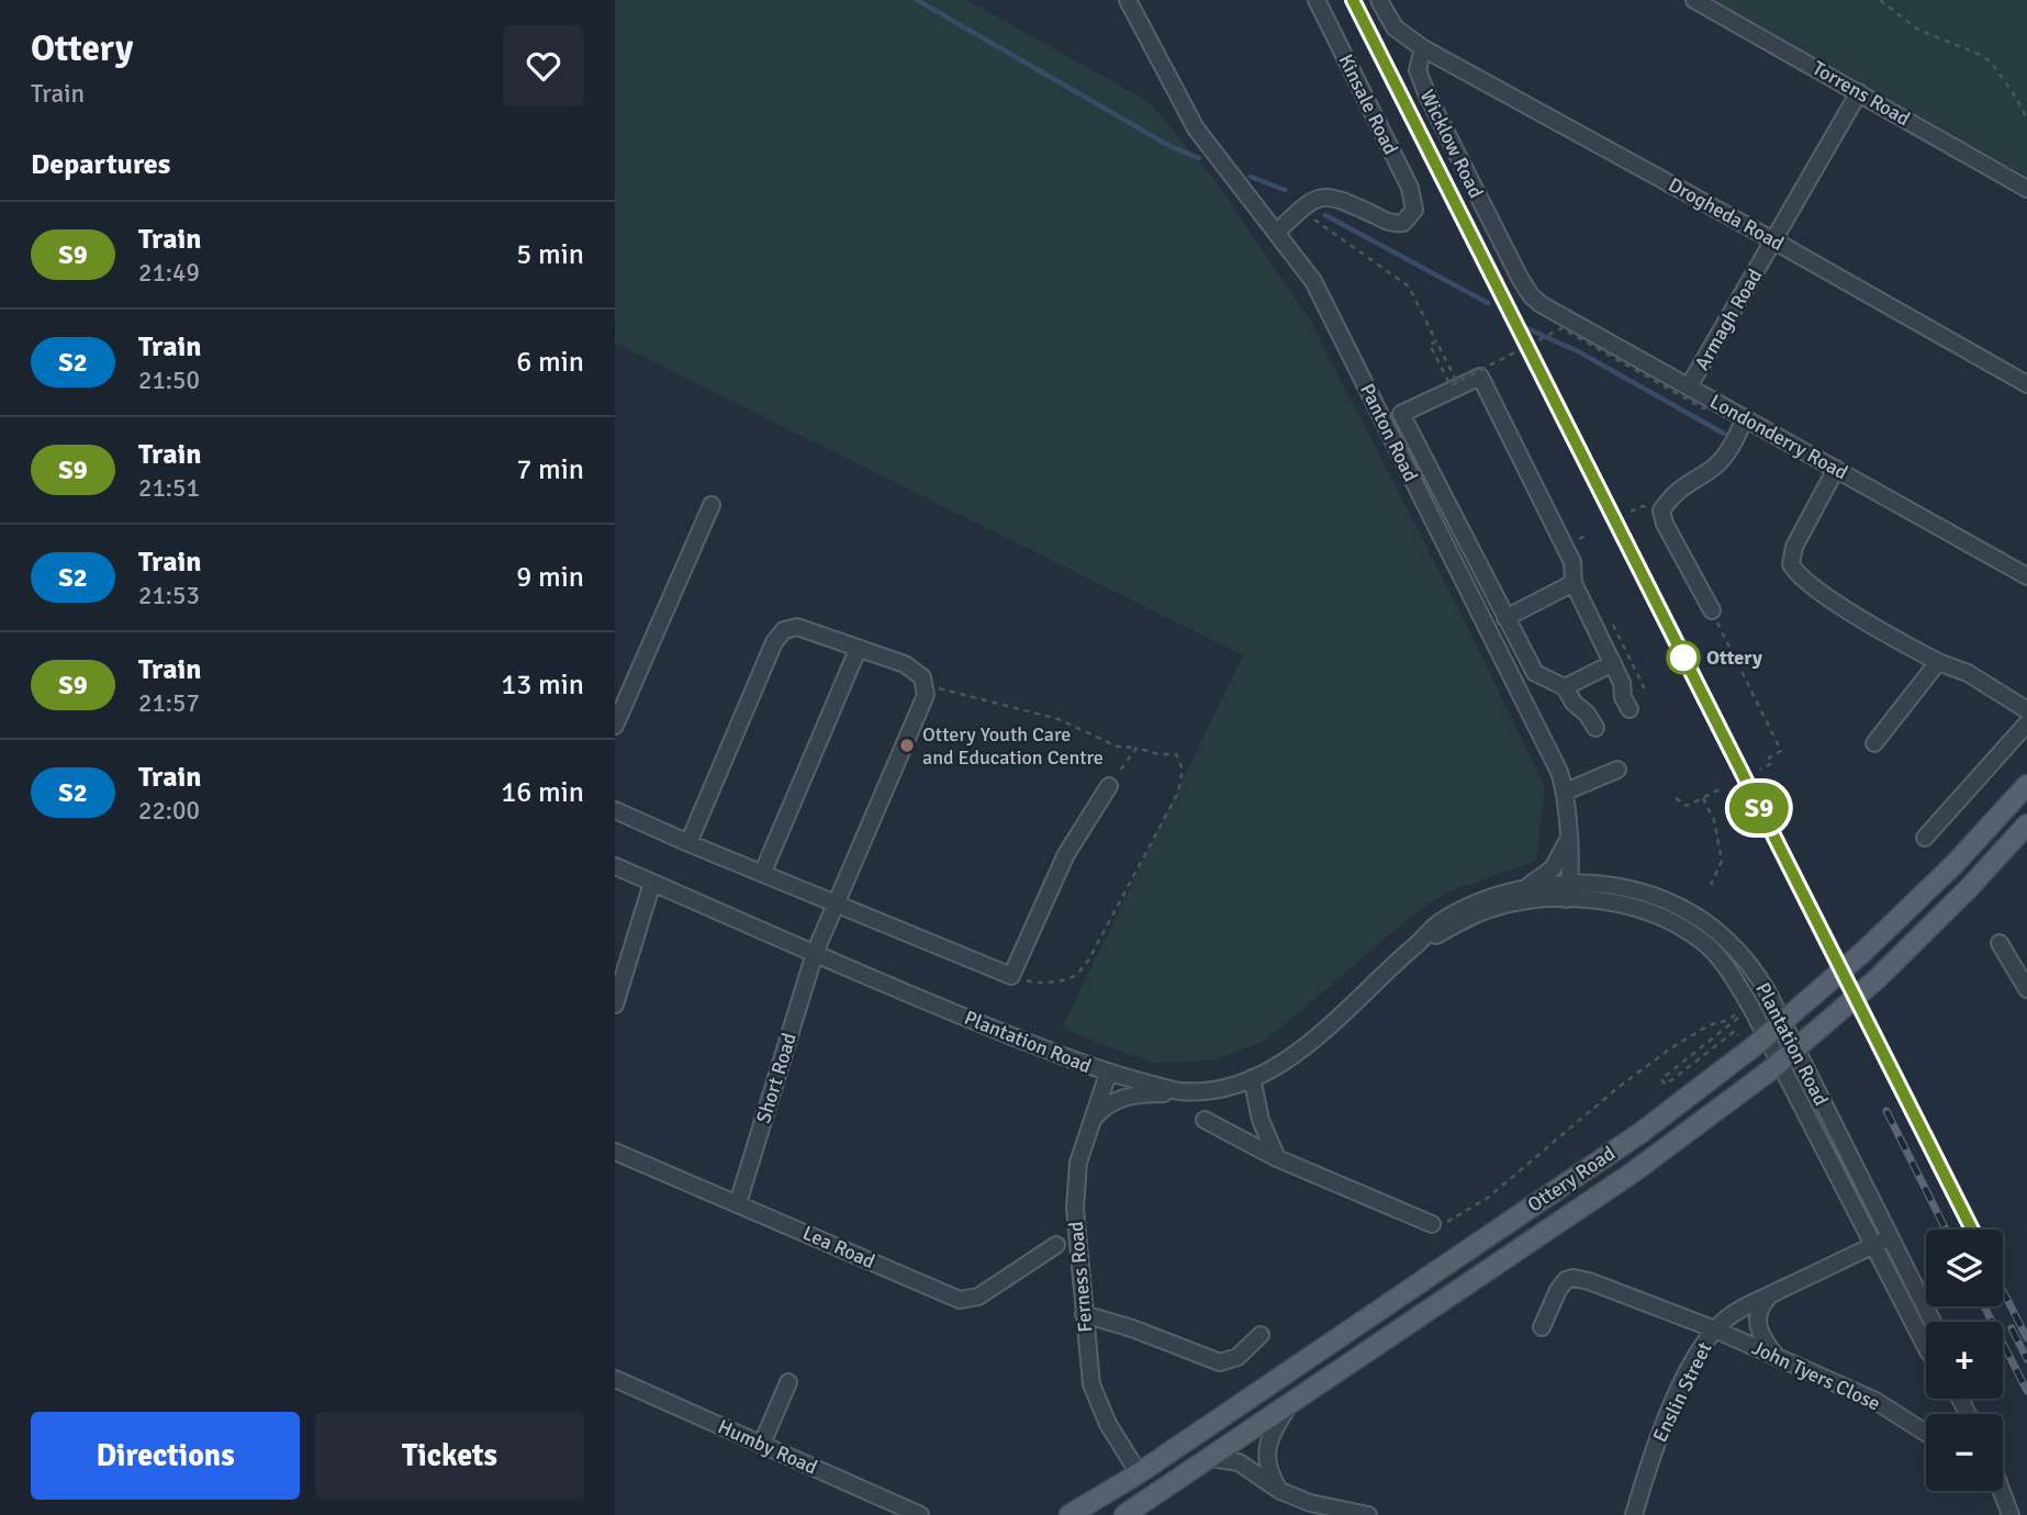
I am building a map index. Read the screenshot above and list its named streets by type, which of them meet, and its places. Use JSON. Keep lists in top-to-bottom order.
{
  "streets": {
    "main road": ["Ottery Road"],
    "street": [
      "Torrens Road",
      "Kinsale Road",
      "Wicklow Road",
      "Drogheda Road",
      "Armagh Road",
      "Panton Road",
      "Londonderry Road",
      "Plantation Road",
      "Short Road",
      "Lea Road",
      "Ferness Road",
      "John Tyers Close",
      "Enslin Street",
      "Humby Road"
    ]
  },
  "crossings": [
    ["Torrens Road", "Armagh Road"],
    ["Wicklow Road", "Drogheda Road"],
    ["Wicklow Road", "Londonderry Road"],
    ["Drogheda Road", "Armagh Road"],
    ["Armagh Road", "Londonderry Road"],
    ["Panton Road", "Plantation Road"],
    ["Plantation Road", "Short Road"],
    ["Plantation Road", "Ferness Road"],
    ["Plantation Road", "Enslin Street"],
    ["Short Road", "Lea Road"],
    ["Ottery Road", "Ferness Road"],
    ["John Tyers Close", "Enslin Street"]
  ],
  "places": ["Ottery", "Ottery Youth Care and Education Centre"],
  "page": {
    "heading": [
      ["Ottery", "Train"],
      "Departures"
    ],
    "on_map": "S9",
    "list": [
      {
        "mark": "S9",
        "name": "Train",
        "note": "21:49",
        "value": "5 min"
      },
      {
        "mark": "S2",
        "name": "Train",
        "note": "21:50",
        "value": "6 min"
      },
      {
        "mark": "S9",
        "name": "Train",
        "note": "21:51",
        "value": "7 min"
      },
      {
        "mark": "S2",
        "name": "Train",
        "note": "21:53",
        "value": "9 min"
      },
      {
        "mark": "S9",
        "name": "Train",
        "note": "21:57",
        "value": "13 min"
      },
      {
        "mark": "S2",
        "name": "Train",
        "note": "22:00",
        "value": "16 min"
      }
    ],
    "map_buttons": ["+", "−"],
    "buttons": ["Directions", "Tickets"]
  }
}
